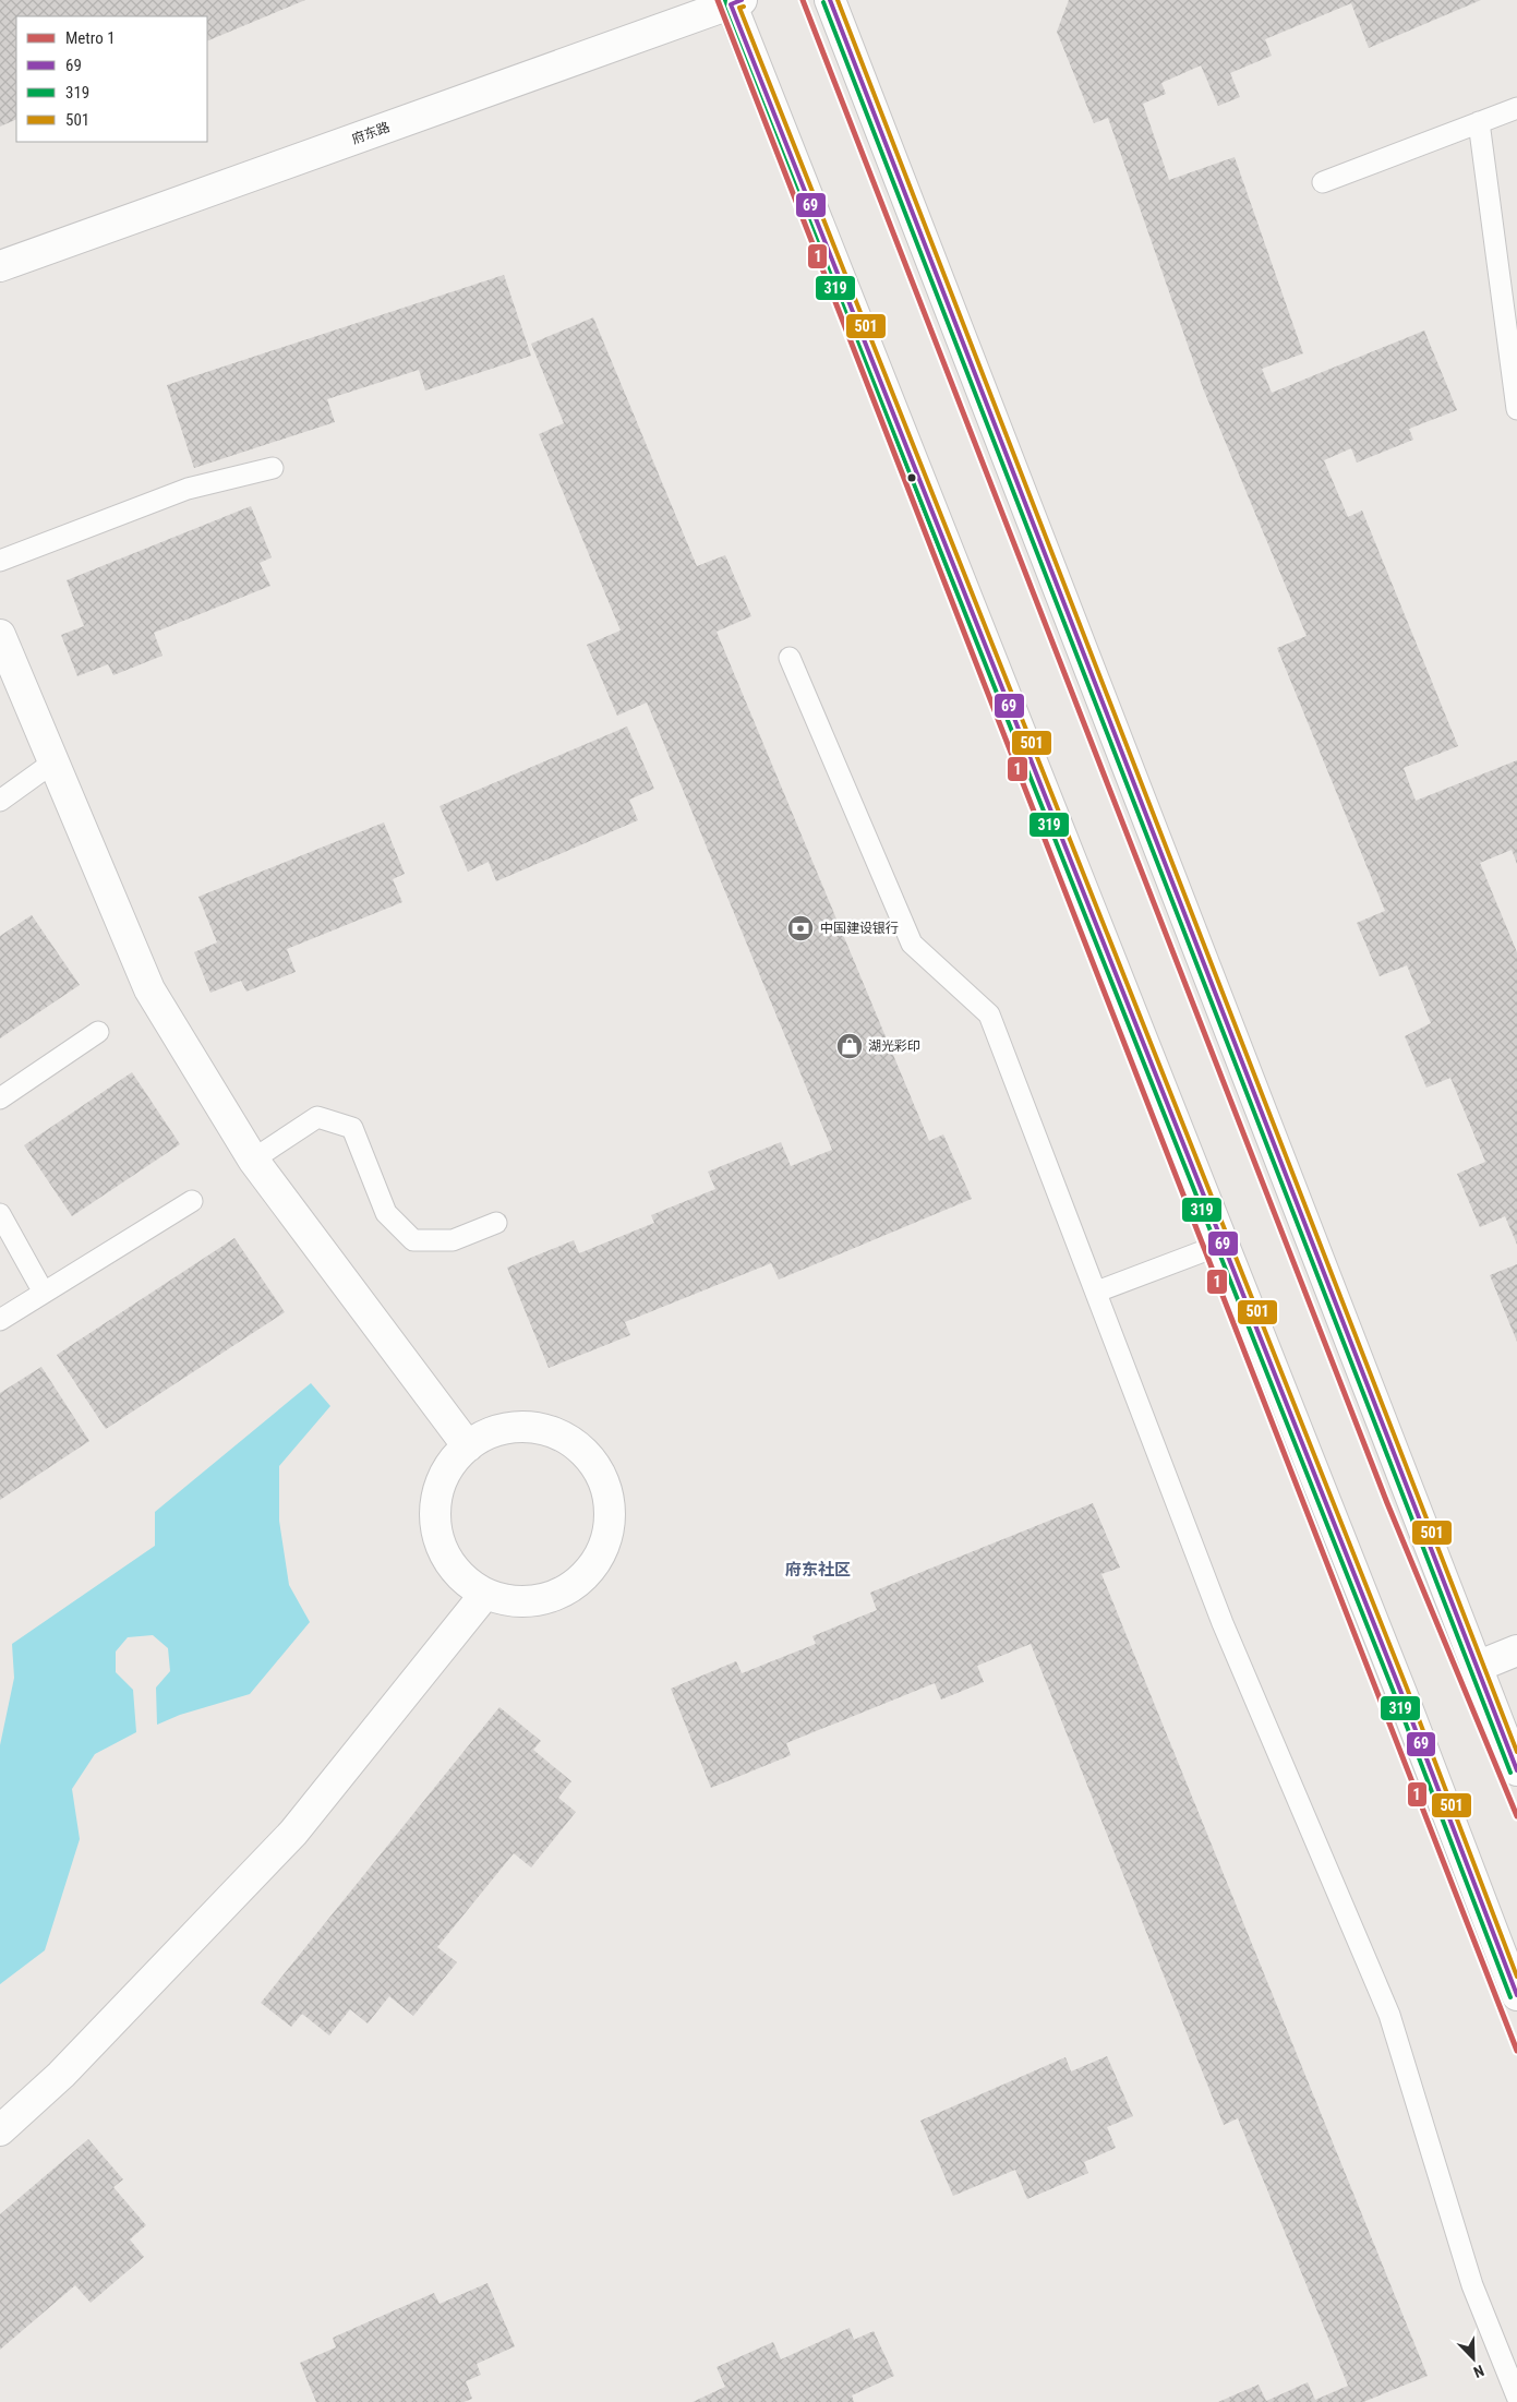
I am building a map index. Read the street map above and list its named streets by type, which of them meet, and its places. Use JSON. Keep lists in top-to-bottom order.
{
  "streets": {
    "main road": ["府东路"]
  },
  "districts": ["府东社区"],
  "places": {
    "bank": ["中国建设银行"],
    "shop": ["湖光彩印"]
  },
  "lines": [
    "metro line 1",
    "transit line 69",
    "transit line 319",
    "transit line 501"
  ],
  "legend": [
    "Metro 1",
    "69",
    "319",
    "501"
  ],
  "north": "bottom right"
}
